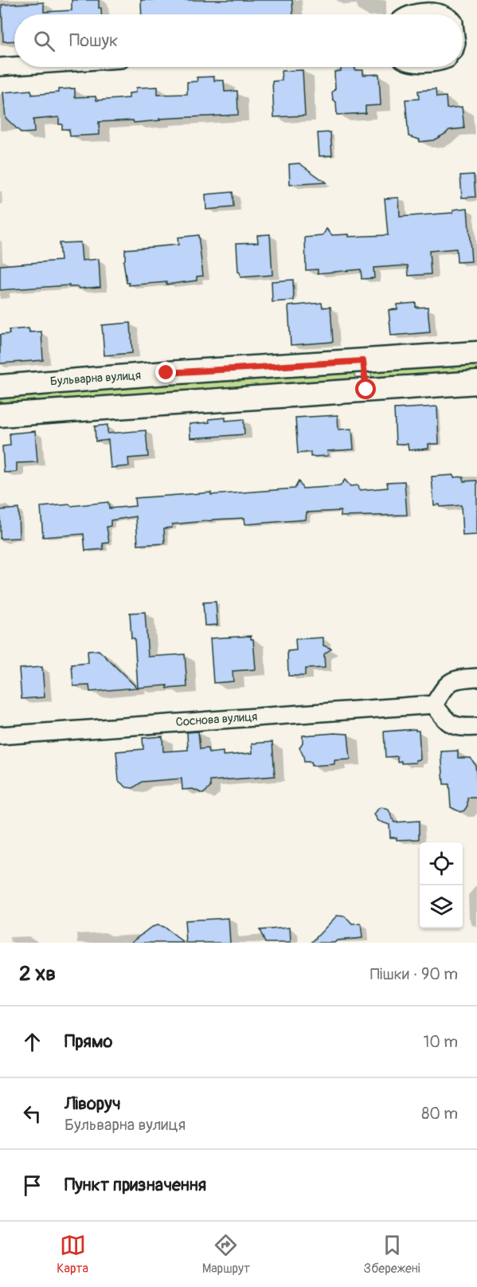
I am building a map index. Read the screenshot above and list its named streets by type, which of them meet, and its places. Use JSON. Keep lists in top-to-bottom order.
{
  "streets": {
    "street": ["Бульварна вулиця", "Соснова вулиця"]
  },
  "page": {
    "search": "Пошук",
    "heading": ["2 хв", "Пішки · 90 m"],
    "list": [
      ["Прямо", "10 m"],
      ["Ліворуч", "Бульварна вулиця", "80 m"],
      "Пункт призначення"
    ],
    "nav": ["Карта", "Маршрут", "Збережені"]
  }
}
